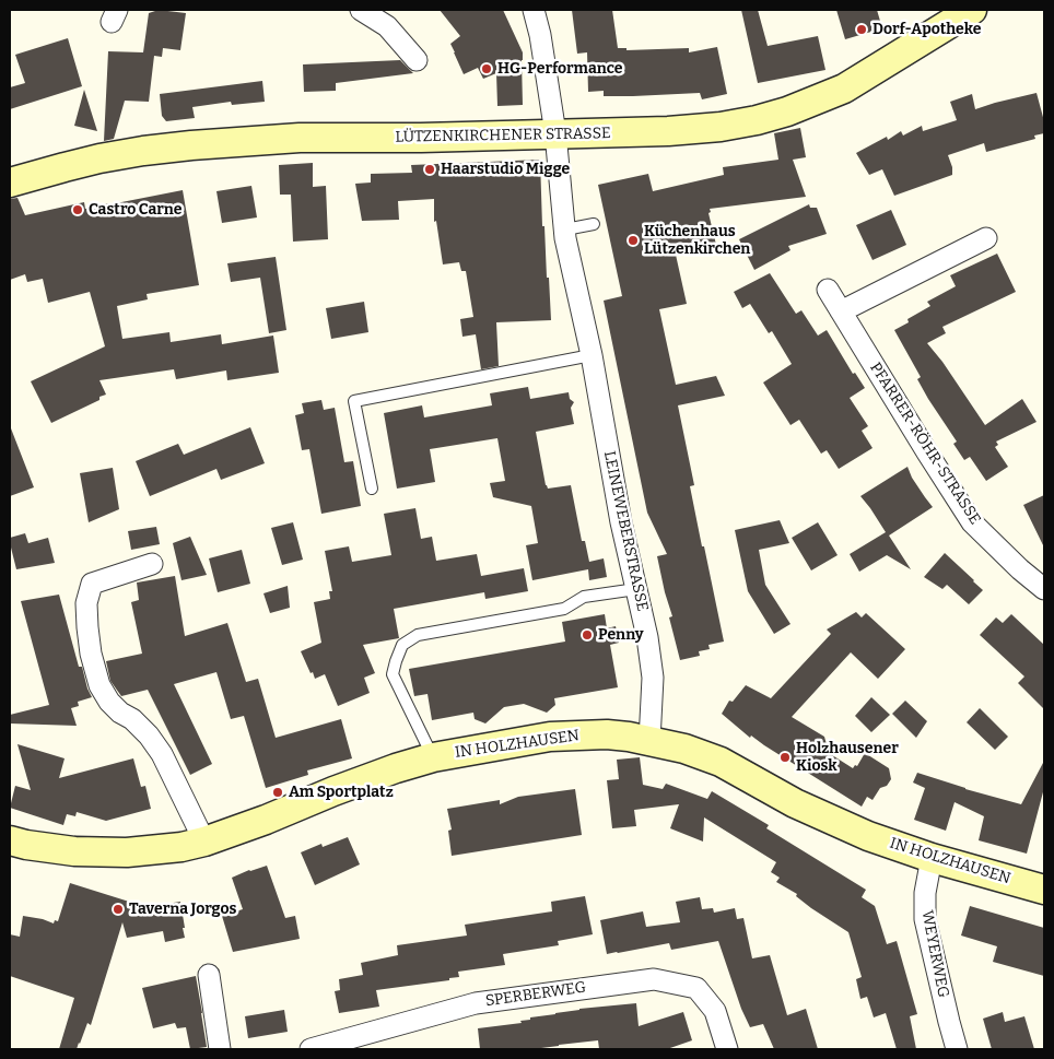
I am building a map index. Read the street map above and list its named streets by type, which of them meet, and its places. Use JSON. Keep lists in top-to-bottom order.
{
  "streets": {
    "street": [
      "LÜTZENKIRCHENER STRASSE",
      "PFARRER-RÖHR-STRASSE",
      "LEINEWEBERSTRASSE",
      "IN HOLZHAUSEN",
      "WEYERWEG",
      "SPERBERWEG"
    ]
  },
  "crossings": [
    ["LÜTZENKIRCHENER STRASSE", "LEINEWEBERSTRASSE"],
    ["LEINEWEBERSTRASSE", "IN HOLZHAUSEN"],
    ["IN HOLZHAUSEN", "WEYERWEG"]
  ],
  "places": [
    "Dorf-Apotheke",
    "HG-Performance",
    "Haarstudio Migge",
    "Castro Carne",
    "Küchenhaus Lützenkirchen",
    "Penny",
    "Holzhausener Kiosk",
    "Am Sportplatz",
    "Taverna Jorgos"
  ]
}
